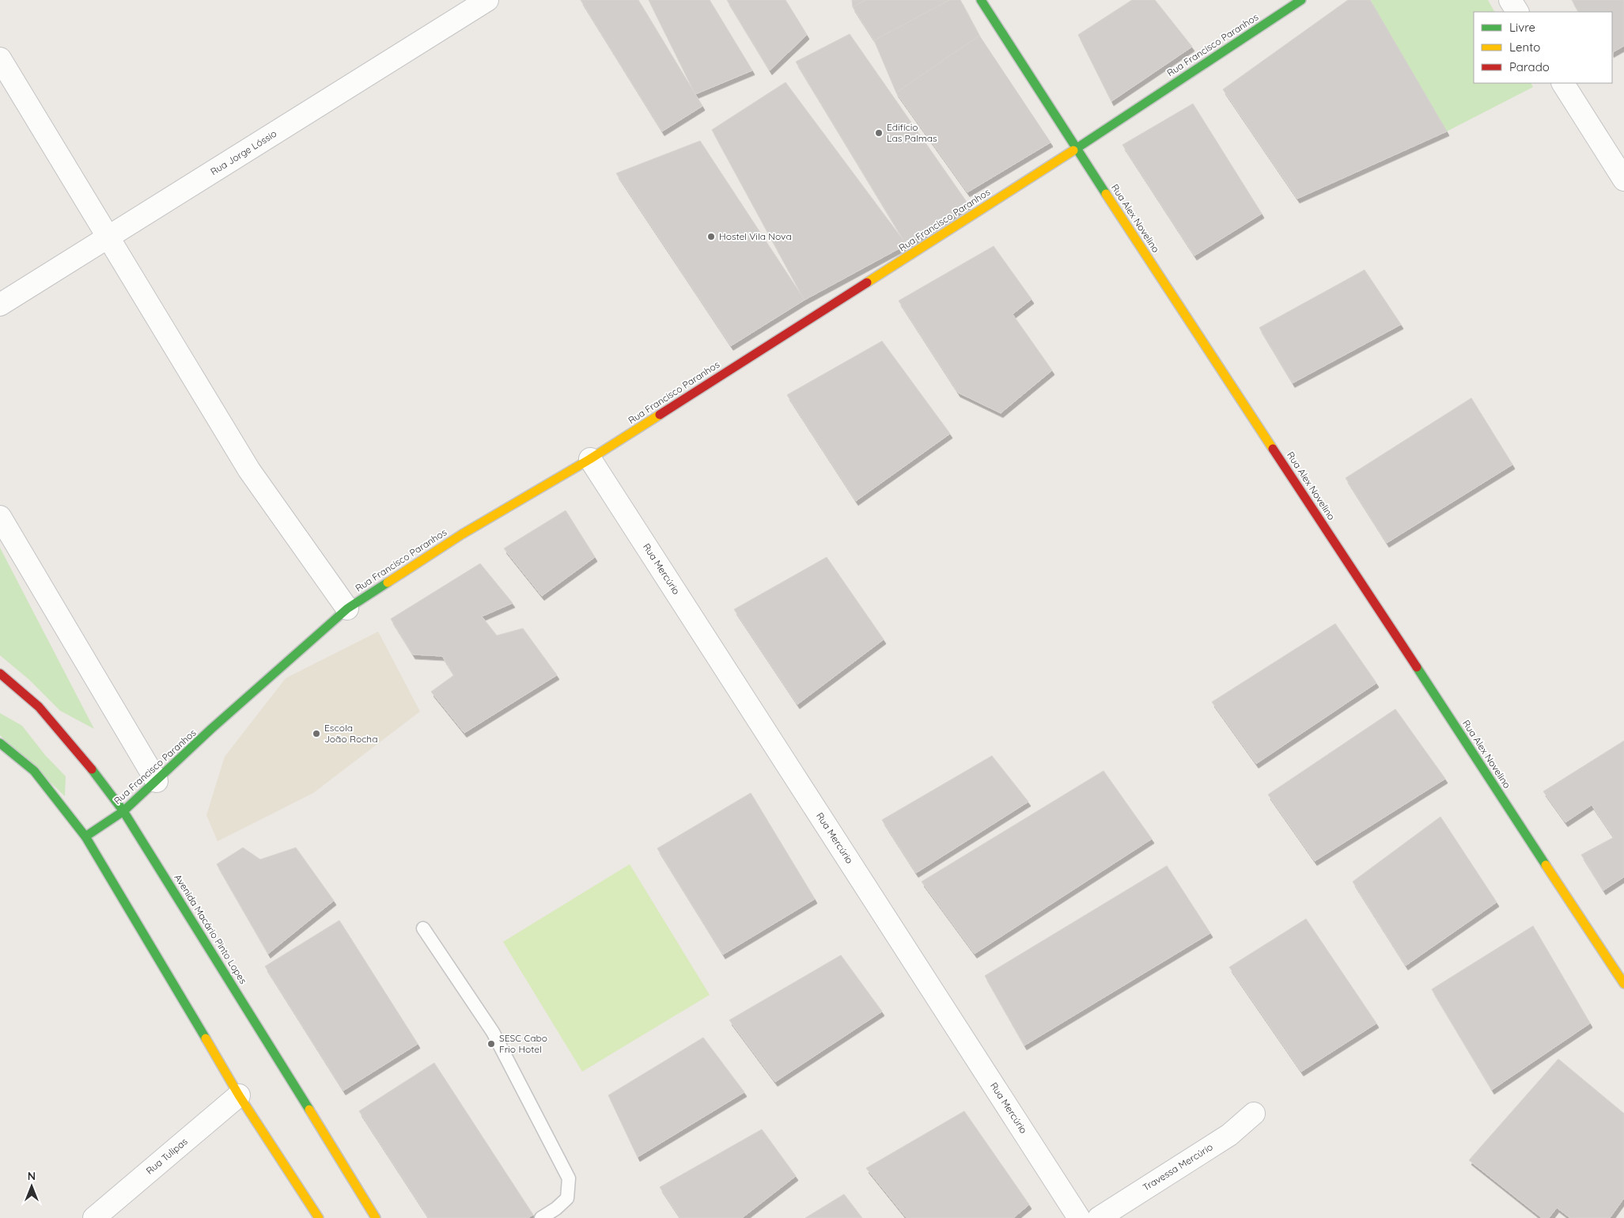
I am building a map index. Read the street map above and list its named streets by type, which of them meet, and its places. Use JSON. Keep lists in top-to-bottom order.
{
  "streets": {
    "street": [
      "Rua Francisco Paranhos",
      "Rua Jorge Lóssio",
      "Rua Alex Novelino",
      "Rua Mercúrio",
      "Avenida Macário Pinto Lopes",
      "Rua Tulipas",
      "Travessa Mercúrio"
    ]
  },
  "crossings": [
    ["Rua Francisco Paranhos", "Rua Alex Novelino"],
    ["Rua Francisco Paranhos", "Rua Mercúrio"],
    ["Rua Francisco Paranhos", "Avenida Macário Pinto Lopes"]
  ],
  "places": [
    "Edifício Las Palmas",
    "Hostel Vila Nova",
    "Escola João Rocha",
    "SESC Cabo Frio Hotel"
  ],
  "legend": ["Livre", "Lento", "Parado"],
  "north": "top"
}
